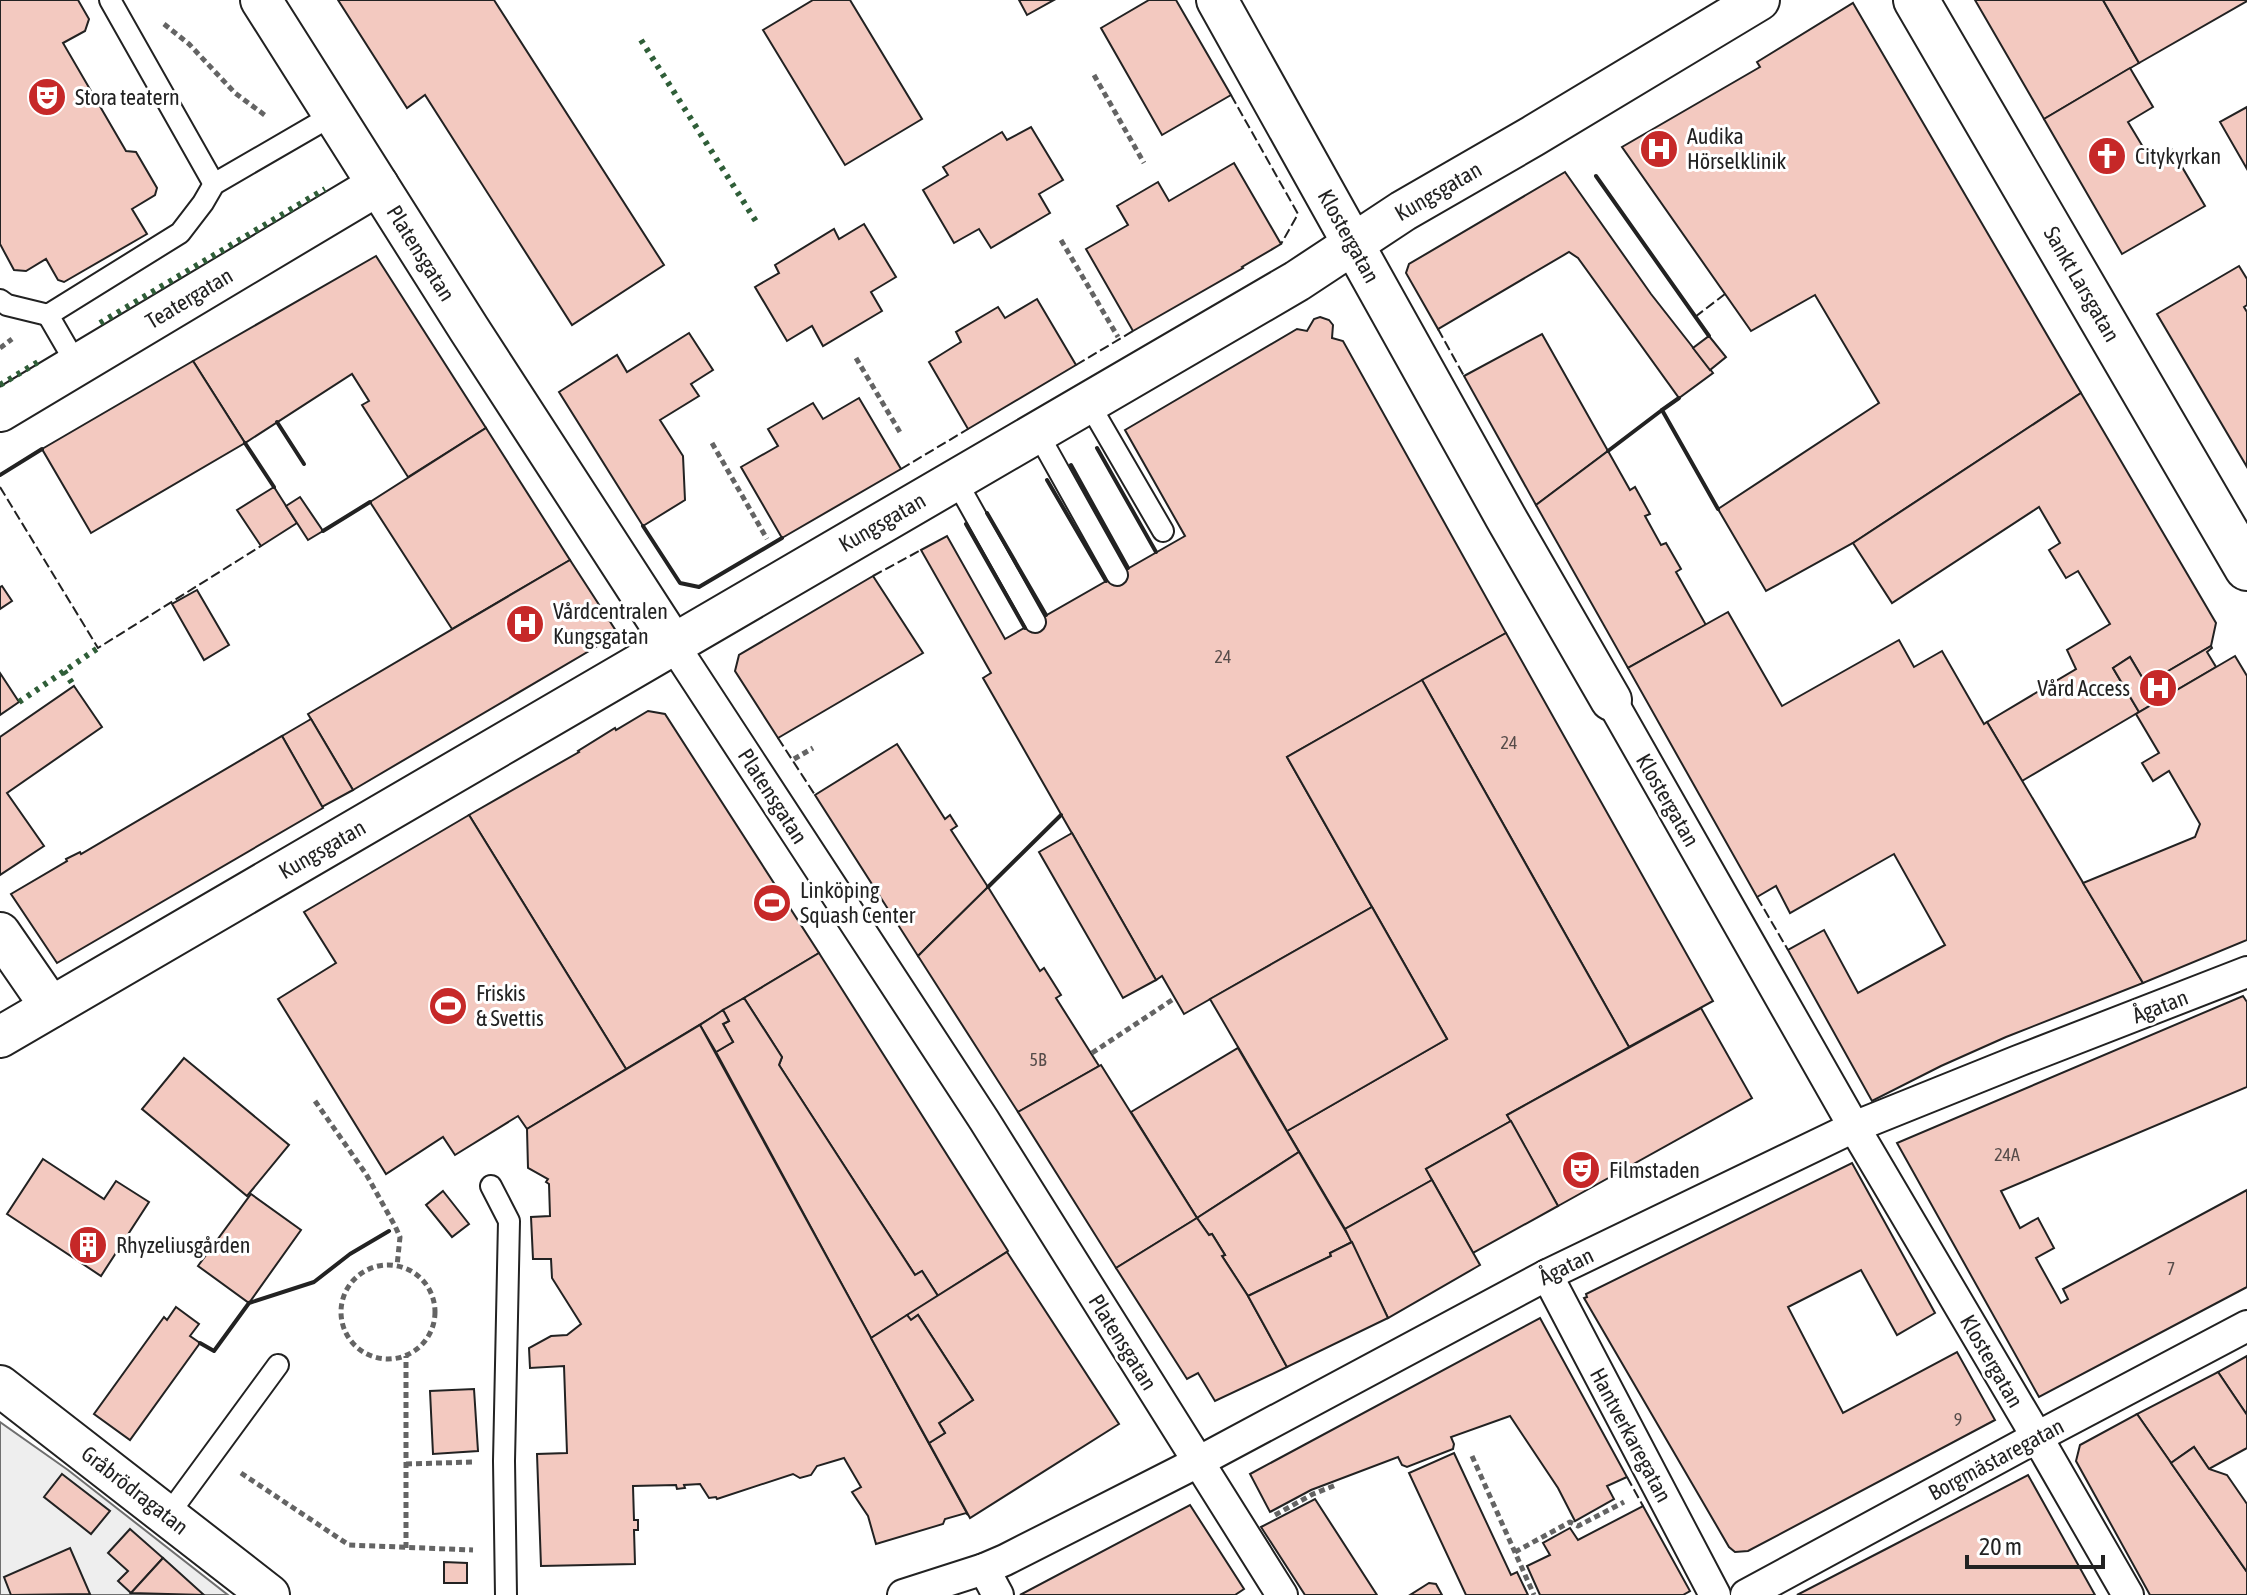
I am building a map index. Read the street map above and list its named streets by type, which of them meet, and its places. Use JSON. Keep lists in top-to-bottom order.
{
  "streets": {
    "main road": ["Sankt Larsgatan"],
    "street": [
      "Kungsgatan",
      "Klostergatan",
      "Platensgatan",
      "Teatergatan",
      "Ågatan",
      "Hantverkaregatan",
      "Borgmästaregatan",
      "Gråbrödragatan"
    ]
  },
  "crossings": [
    ["Kungsgatan", "Klostergatan"],
    ["Kungsgatan", "Platensgatan"],
    ["Klostergatan", "Ågatan"],
    ["Klostergatan", "Borgmästaregatan"],
    ["Platensgatan", "Teatergatan"],
    ["Platensgatan", "Ågatan"],
    ["Ågatan", "Hantverkaregatan"]
  ],
  "places": {
    "theatre": ["Stora teatern", "Filmstaden"],
    "hospital": ["Audika Hörselklinik", "Vårdcentralen Kungsgatan", "Vård Access"],
    "church": ["Citykyrkan"],
    "sports": ["Linköping Squash Center", "Friskis & Svettis"],
    "building": ["Rhyzeliusgården"]
  },
  "house_numbers": [
    "24",
    "24",
    "5B",
    "24A",
    "7",
    "9"
  ],
  "scale_bar": "20 m"
}
